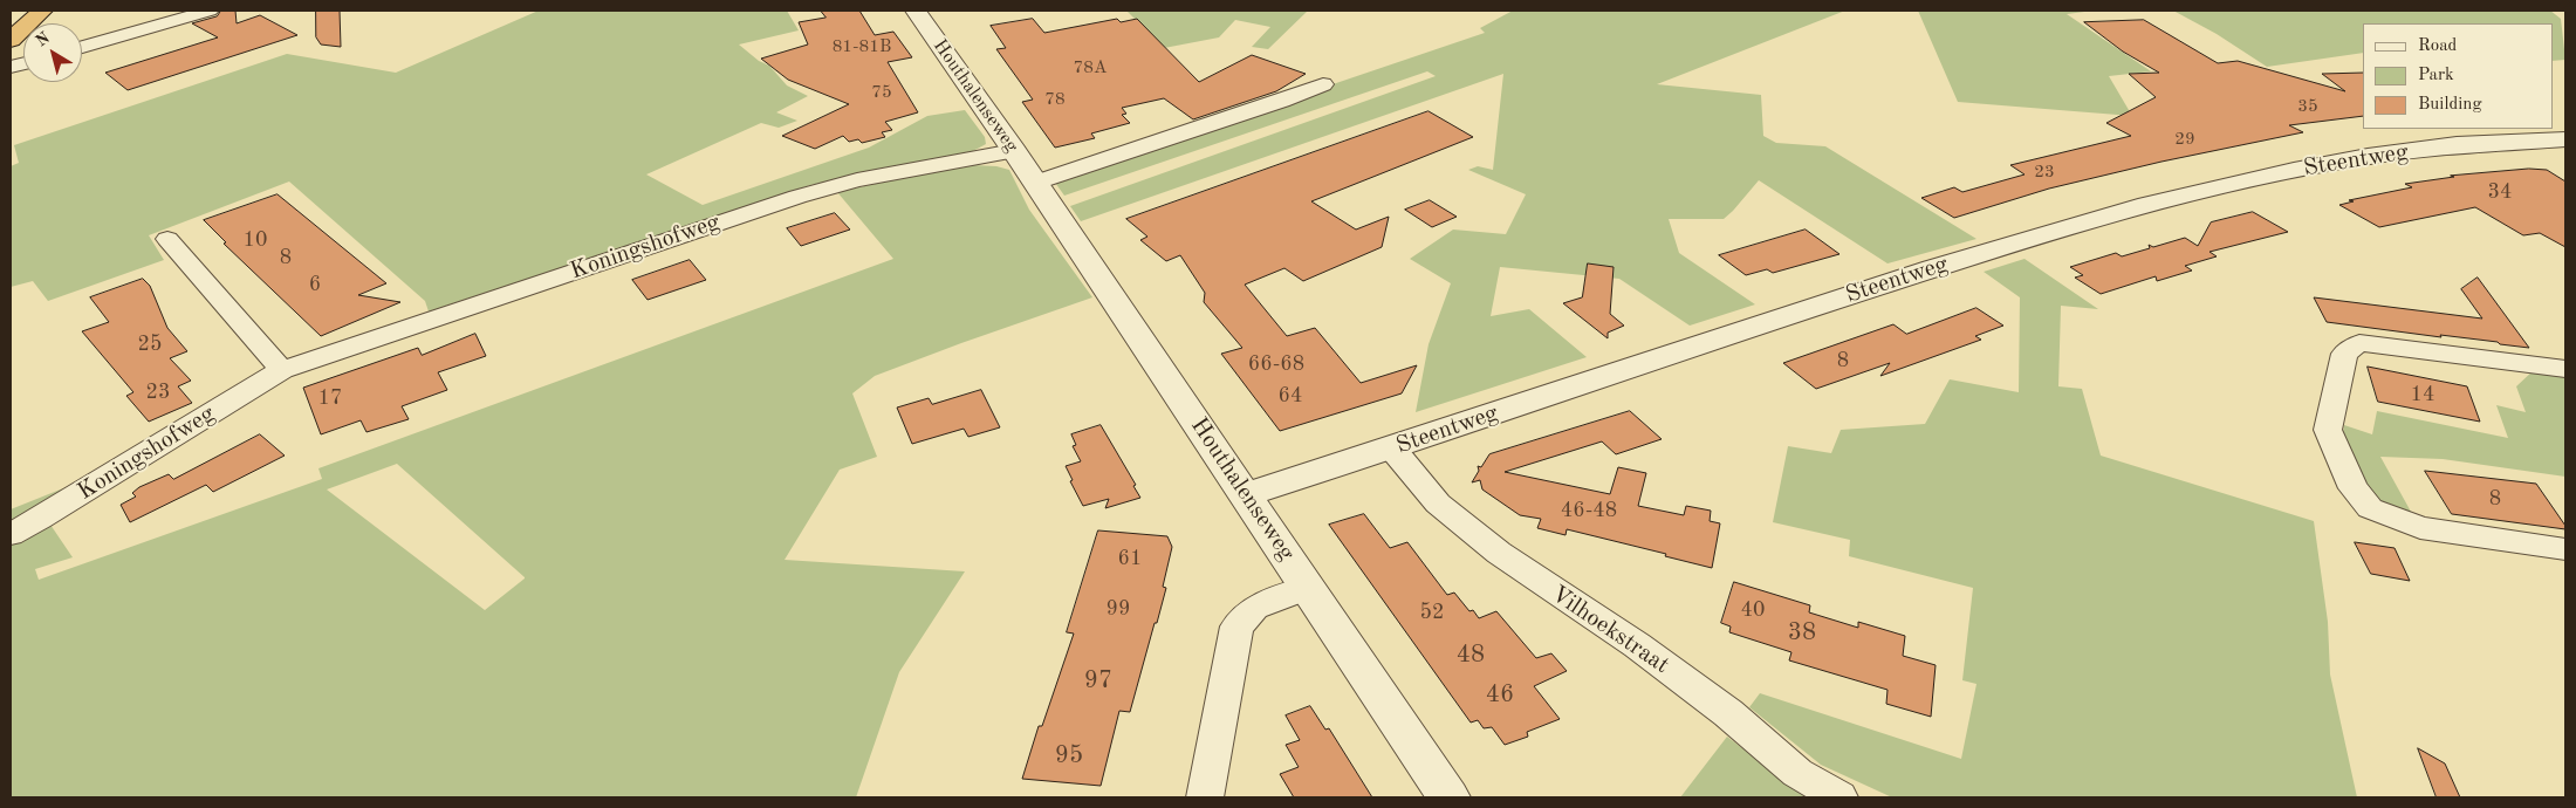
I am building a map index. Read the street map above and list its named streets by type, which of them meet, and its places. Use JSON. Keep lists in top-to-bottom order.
{
  "streets": {
    "street": [
      "Houthalenseweg",
      "Steentweg",
      "Koningshofweg",
      "Vilhoekstraat"
    ]
  },
  "crossings": [
    ["Houthalenseweg", "Steentweg"],
    ["Houthalenseweg", "Koningshofweg"],
    ["Steentweg", "Vilhoekstraat"]
  ],
  "house_numbers": [
    "81-81B",
    "78A",
    "75",
    "78",
    "35",
    "29",
    "23",
    "34",
    "10",
    "8",
    "6",
    "25",
    "8",
    "66-68",
    "23",
    "14",
    "64",
    "17",
    "8",
    "46-48",
    "61",
    "99",
    "40",
    "52",
    "38",
    "48",
    "97",
    "46",
    "95"
  ],
  "legend": ["Road", "Park", "Building"],
  "north": "top left"
}
